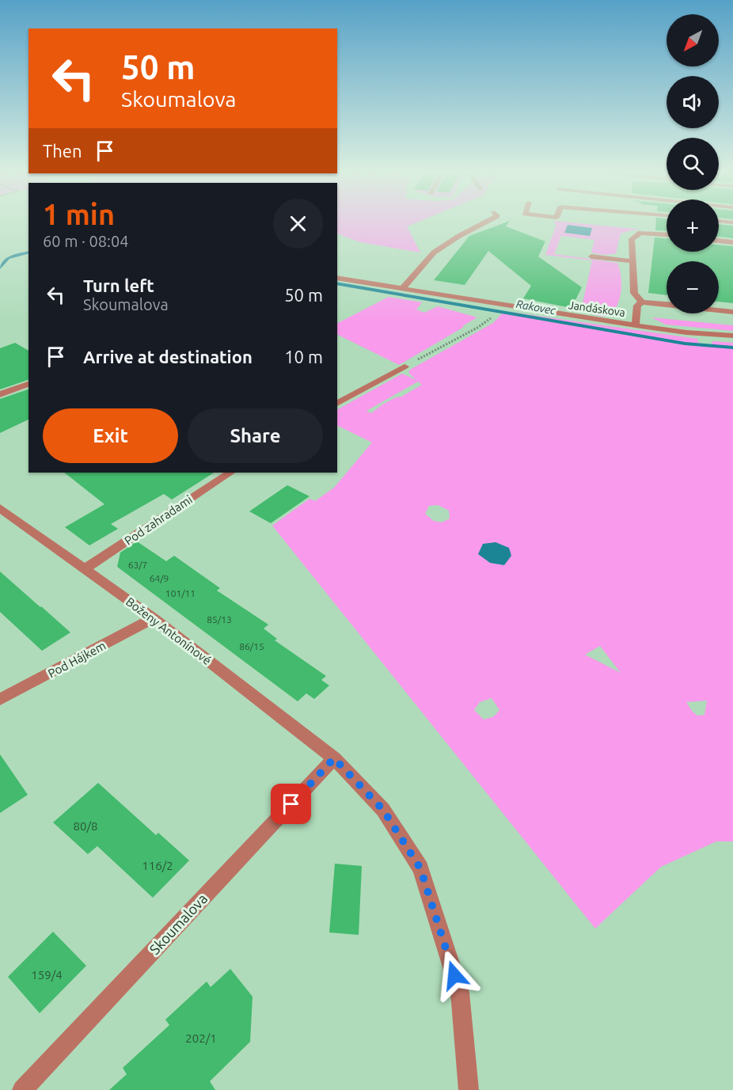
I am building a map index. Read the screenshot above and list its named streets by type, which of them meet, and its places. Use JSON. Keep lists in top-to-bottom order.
{
  "streets": {
    "street": [
      "Jandáskova",
      "Pod zahradami",
      "Boženy Antonínové",
      "Pod Hájkem",
      "Skoumalova"
    ]
  },
  "crossings": [
    ["Pod zahradami", "Boženy Antonínové"],
    ["Boženy Antonínové", "Pod Hájkem"],
    ["Boženy Antonínové", "Skoumalova"]
  ],
  "water": ["Rakovec"],
  "house_numbers": [
    "63/7",
    "64/9",
    "101/11",
    "85/13",
    "86/15",
    "80/8",
    "116/2",
    "159/4",
    "202/1"
  ],
  "north": "bottom left",
  "page": {
    "map_buttons": ["+", "−"],
    "turn": ["50 m", "Skoumalova"],
    "then": "Then",
    "heading": ["1 min", "60 m · 08:04"],
    "list": [
      {
        "name": "Turn left",
        "note": "Skoumalova",
        "value": "50 m"
      },
      {
        "name": "Arrive at destination",
        "value": "10 m"
      }
    ],
    "buttons": ["Exit", "Share"]
  }
}
